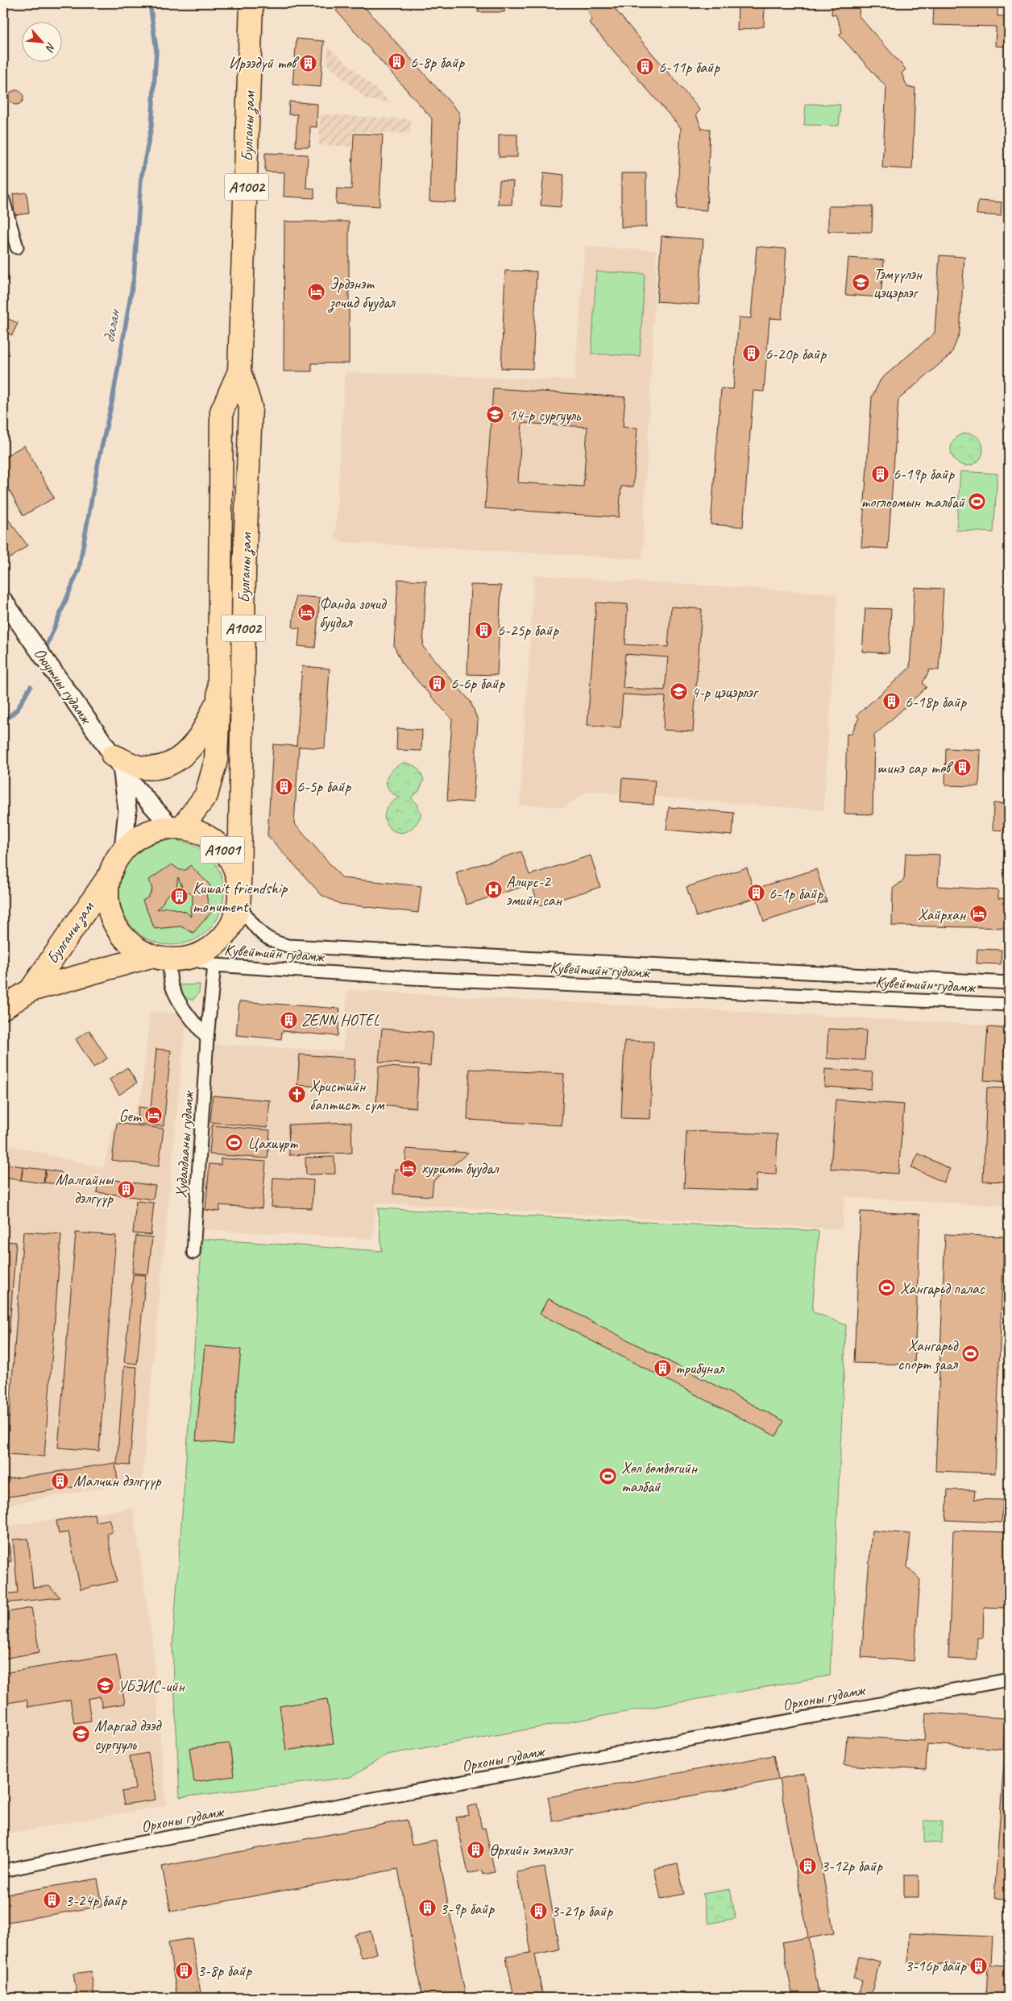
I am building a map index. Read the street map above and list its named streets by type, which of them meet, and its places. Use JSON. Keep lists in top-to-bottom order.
{
  "streets": {
    "highway": ["Булганы зам", "A1002", "A1001"],
    "street": [
      "Оюутны гудамж",
      "Кувейтийн гудамж",
      "Худалдааны гудамж",
      "Орхоны гудамж"
    ]
  },
  "crossings": [
    ["Булганы зам", "Оюутны гудамж"],
    ["Булганы зам", "A1001"],
    ["Булганы зам", "Кувейтийн гудамж"],
    ["Оюутны гудамж", "A1001"],
    ["Оюутны гудамж", "Кувейтийн гудамж"],
    ["A1001", "Кувейтийн гудамж"],
    ["Кувейтийн гудамж", "Худалдааны гудамж"]
  ],
  "water": ["далан"],
  "places": {
    "building": [
      "6-8р байр",
      "Ирээдүй төв",
      "6-11р байр",
      "6-20р байр",
      "6-19р байр",
      "6-25р байр",
      "6-6р байр",
      "6-18р байр",
      "шинэ сар төв",
      "6-5р байр",
      "6-1р байр",
      "Kuwait friendship monument",
      "ZENN HOTEL",
      "Малгайны дэлгүүр",
      "трибунал",
      "Малчин дэлгүүр",
      "Өрхийн эмнэлэг",
      "3-12р байр",
      "3-24р байр",
      "3-9р байр",
      "3-21р байр",
      "3-16р байр",
      "3-8р байр"
    ],
    "school or university": [
      "Тэмүүлэн цэцэрлэг",
      "14-р сургууль",
      "4-р цэцэрлэг",
      "УБЭИС-ийн",
      "Маргад дээд сургууль"
    ],
    "hotel": [
      "Эрдэнэт зочид буудал",
      "Фанда зочид буудал",
      "Хайрхан",
      "Gem",
      "хуримт буудал"
    ],
    "sports": [
      "тоглоомын талбай",
      "Цахиурт",
      "Хангарьд палас",
      "Хангарьд спорт заал",
      "Хөл бөмбөгийн талбай"
    ],
    "hospital": ["Aлирс-2 эмийн сан"],
    "church": ["Христийн баптист сүм"]
  },
  "north": "bottom right"
}
